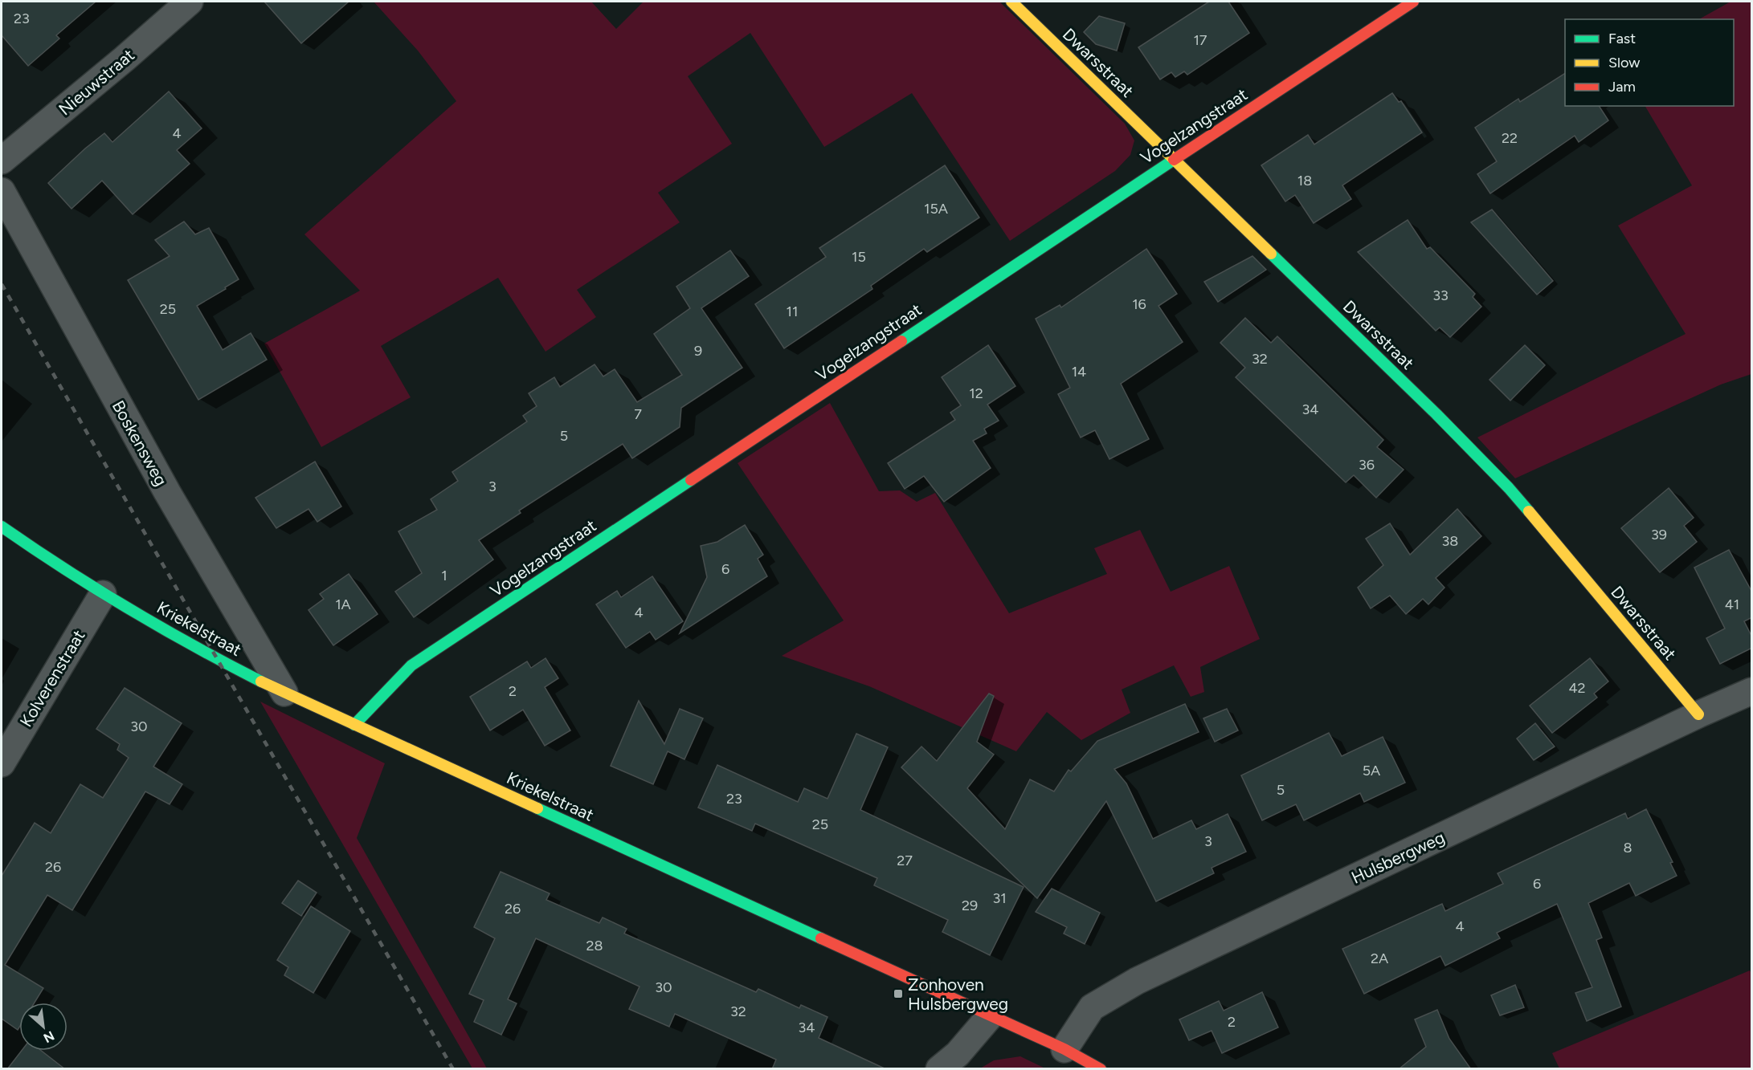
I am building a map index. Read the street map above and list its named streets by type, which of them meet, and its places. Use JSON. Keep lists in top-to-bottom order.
{
  "streets": {
    "street": [
      "Dwarsstraat",
      "Nieuwstraat",
      "Vogelzangstraat",
      "Boskensweg",
      "Kriekelstraat",
      "Kolverenstraat",
      "Hulsbergweg"
    ]
  },
  "crossings": [
    ["Dwarsstraat", "Vogelzangstraat"],
    ["Dwarsstraat", "Hulsbergweg"],
    ["Vogelzangstraat", "Kriekelstraat"],
    ["Boskensweg", "Kriekelstraat"],
    ["Kriekelstraat", "Kolverenstraat"],
    ["Kriekelstraat", "Hulsbergweg"]
  ],
  "places": {
    "transit": ["Zonhoven Hulsbergweg"]
  },
  "house_numbers": [
    "23",
    "17",
    "4",
    "22",
    "18",
    "15A",
    "15",
    "33",
    "16",
    "25",
    "11",
    "9",
    "32",
    "14",
    "12",
    "34",
    "7",
    "5",
    "36",
    "3",
    "39",
    "38",
    "6",
    "1",
    "1A",
    "41",
    "4",
    "42",
    "2",
    "30",
    "5A",
    "5",
    "23",
    "25",
    "3",
    "8",
    "27",
    "26",
    "6",
    "31",
    "29",
    "26",
    "4",
    "28",
    "2A",
    "30",
    "32",
    "2",
    "34"
  ],
  "legend": ["Fast", "Slow", "Jam"],
  "north": "bottom right"
}
